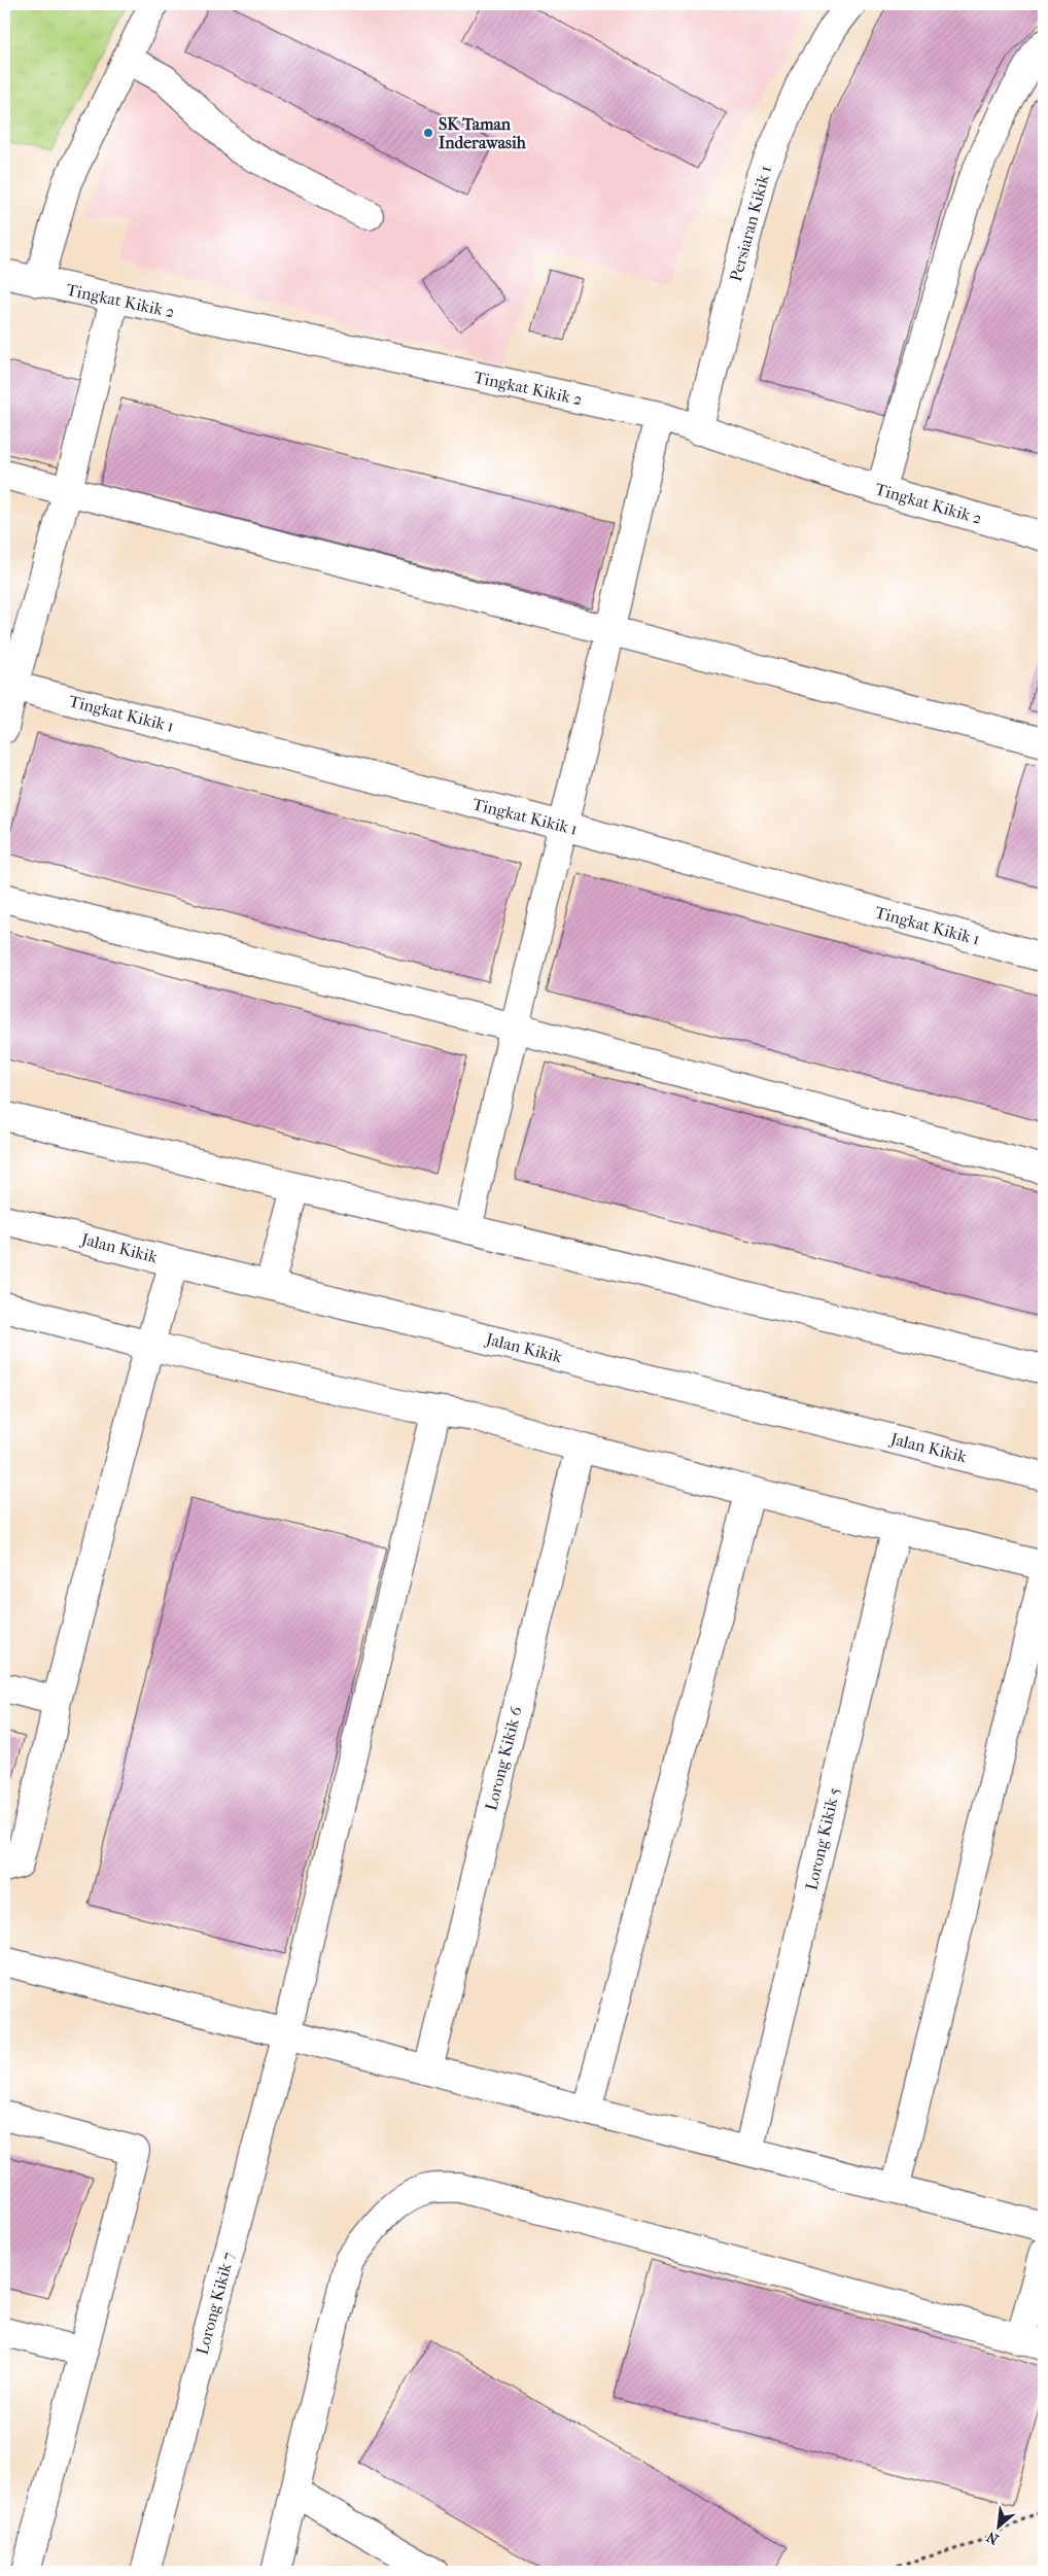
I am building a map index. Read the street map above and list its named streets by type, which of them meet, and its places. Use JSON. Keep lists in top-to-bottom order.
{
  "streets": {
    "street": [
      "Persiaran Kikik 1",
      "Tingkat Kikik 2",
      "Tingkat Kikik 1",
      "Jalan Kikik",
      "Lorong Kikik 6",
      "Lorong Kikik 5",
      "Lorong Kikik 7"
    ]
  },
  "crossings": [
    ["Persiaran Kikik 1", "Tingkat Kikik 2"]
  ],
  "places": ["SK Taman Inderawasih"],
  "north": "bottom left"
}
